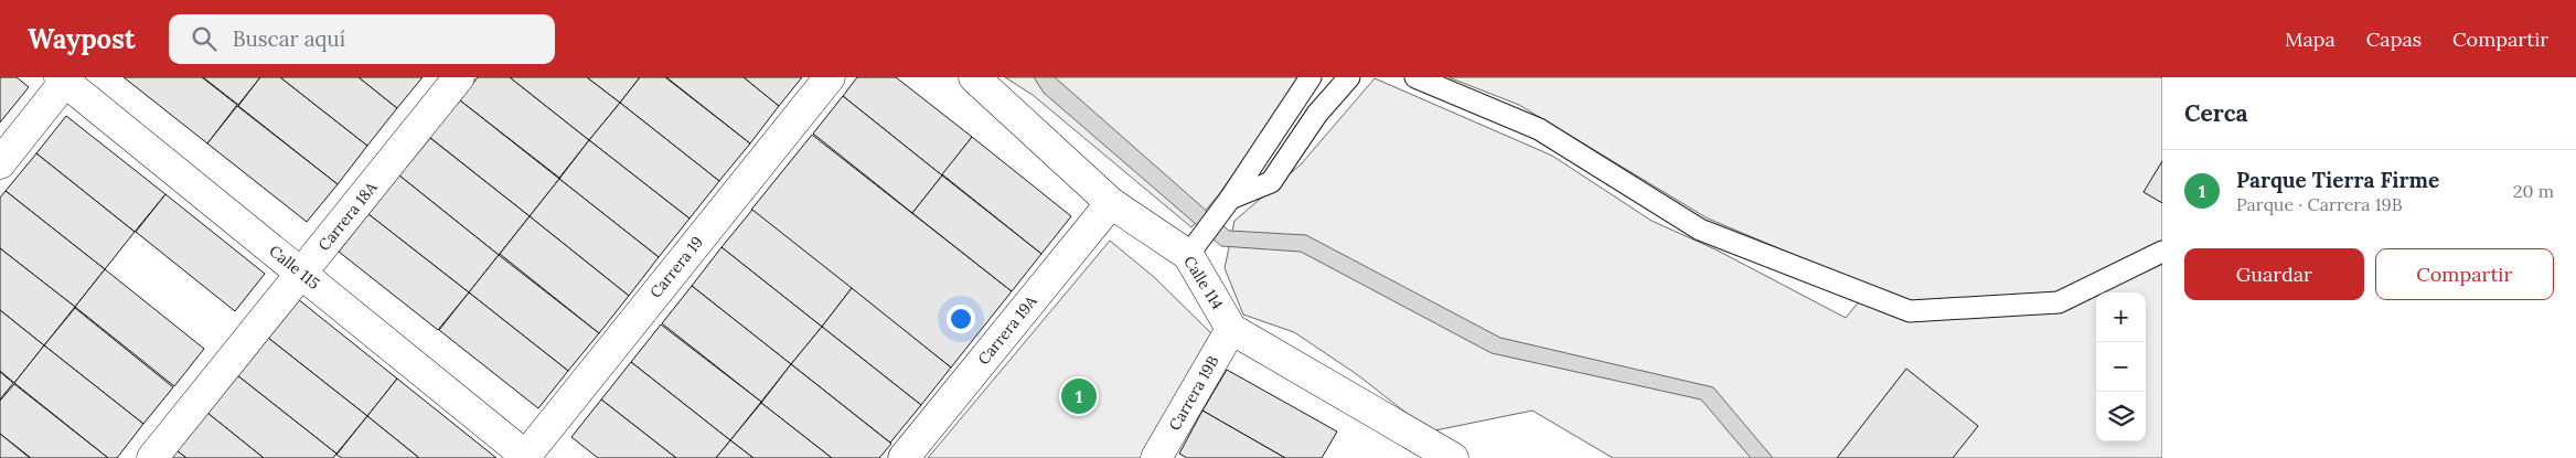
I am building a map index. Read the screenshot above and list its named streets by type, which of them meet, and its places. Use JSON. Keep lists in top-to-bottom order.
{
  "streets": {
    "street": [
      "Carrera 18A",
      "Calle 115",
      "Carrera 19",
      "Calle 114",
      "Carrera 19A",
      "Carrera 19B"
    ]
  },
  "crossings": [
    ["Carrera 18A", "Calle 115"],
    ["Calle 115", "Carrera 19"],
    ["Calle 114", "Carrera 19A"],
    ["Calle 114", "Carrera 19B"]
  ],
  "page": {
    "header": "Waypost",
    "search": "Buscar aquí",
    "nav": ["Mapa", "Capas", "Compartir"],
    "heading": "Cerca",
    "list": [
      {
        "mark": "1",
        "name": "Parque Tierra Firme",
        "note": "Parque · Carrera 19B",
        "value": "20 m"
      }
    ],
    "buttons": ["Guardar", "Compartir"],
    "map_buttons": ["+", "−"],
    "pins": "1"
  }
}
